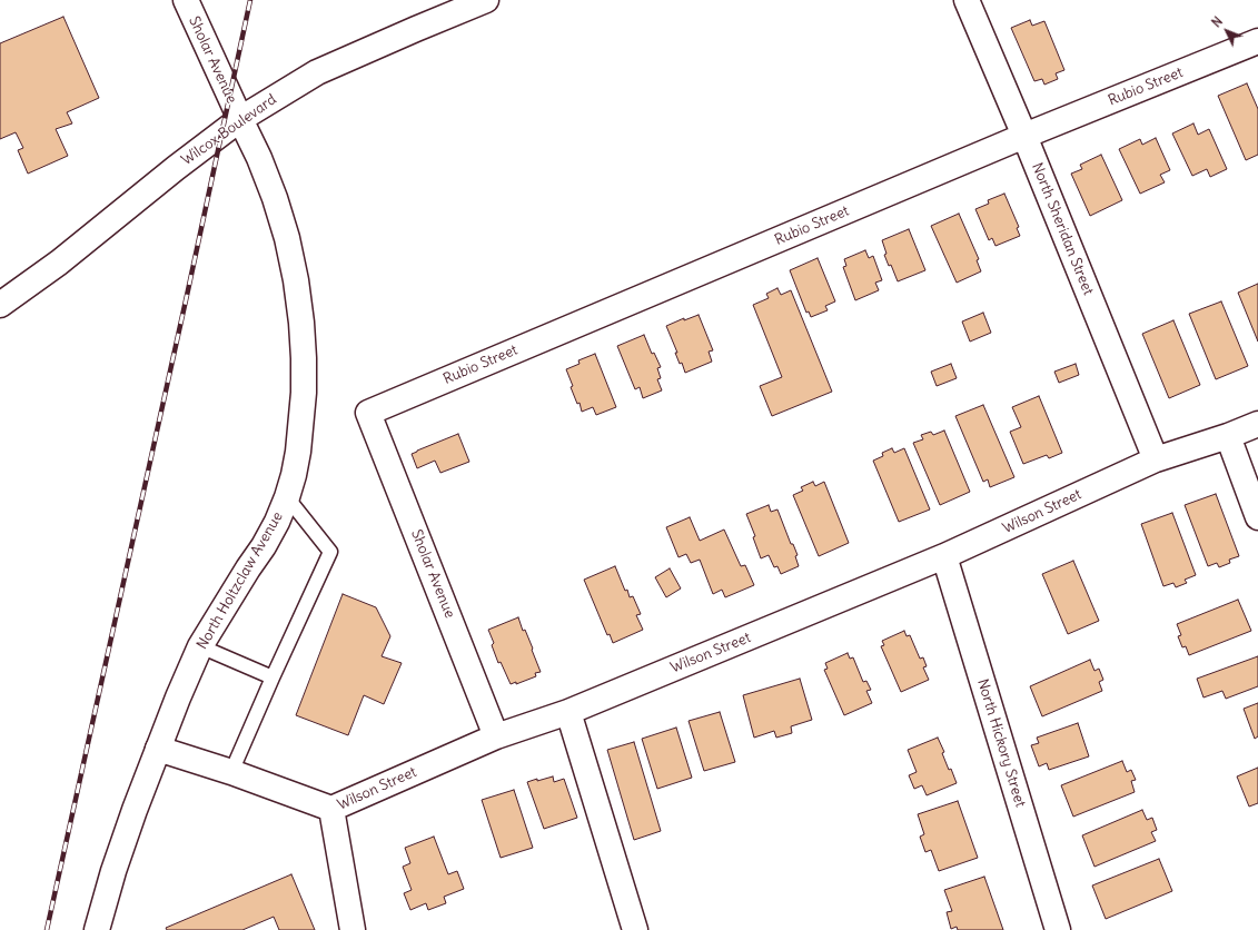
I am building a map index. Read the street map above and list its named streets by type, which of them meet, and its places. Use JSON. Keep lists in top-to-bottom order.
{
  "streets": {
    "street": [
      "Sholar Avenue",
      "Rubio Street",
      "Wilcox Boulevard",
      "North Sheridan Street",
      "Wilson Street",
      "North Holtzclaw Avenue",
      "North Hickory Street"
    ]
  },
  "crossings": [
    ["Sholar Avenue", "Rubio Street"],
    ["Sholar Avenue", "Wilcox Boulevard"],
    ["Sholar Avenue", "Wilson Street"],
    ["Sholar Avenue", "North Holtzclaw Avenue"],
    ["Rubio Street", "North Sheridan Street"],
    ["Wilcox Boulevard", "North Holtzclaw Avenue"],
    ["North Sheridan Street", "Wilson Street"],
    ["Wilson Street", "North Holtzclaw Avenue"],
    ["Wilson Street", "North Hickory Street"]
  ],
  "north": "top left"
}
